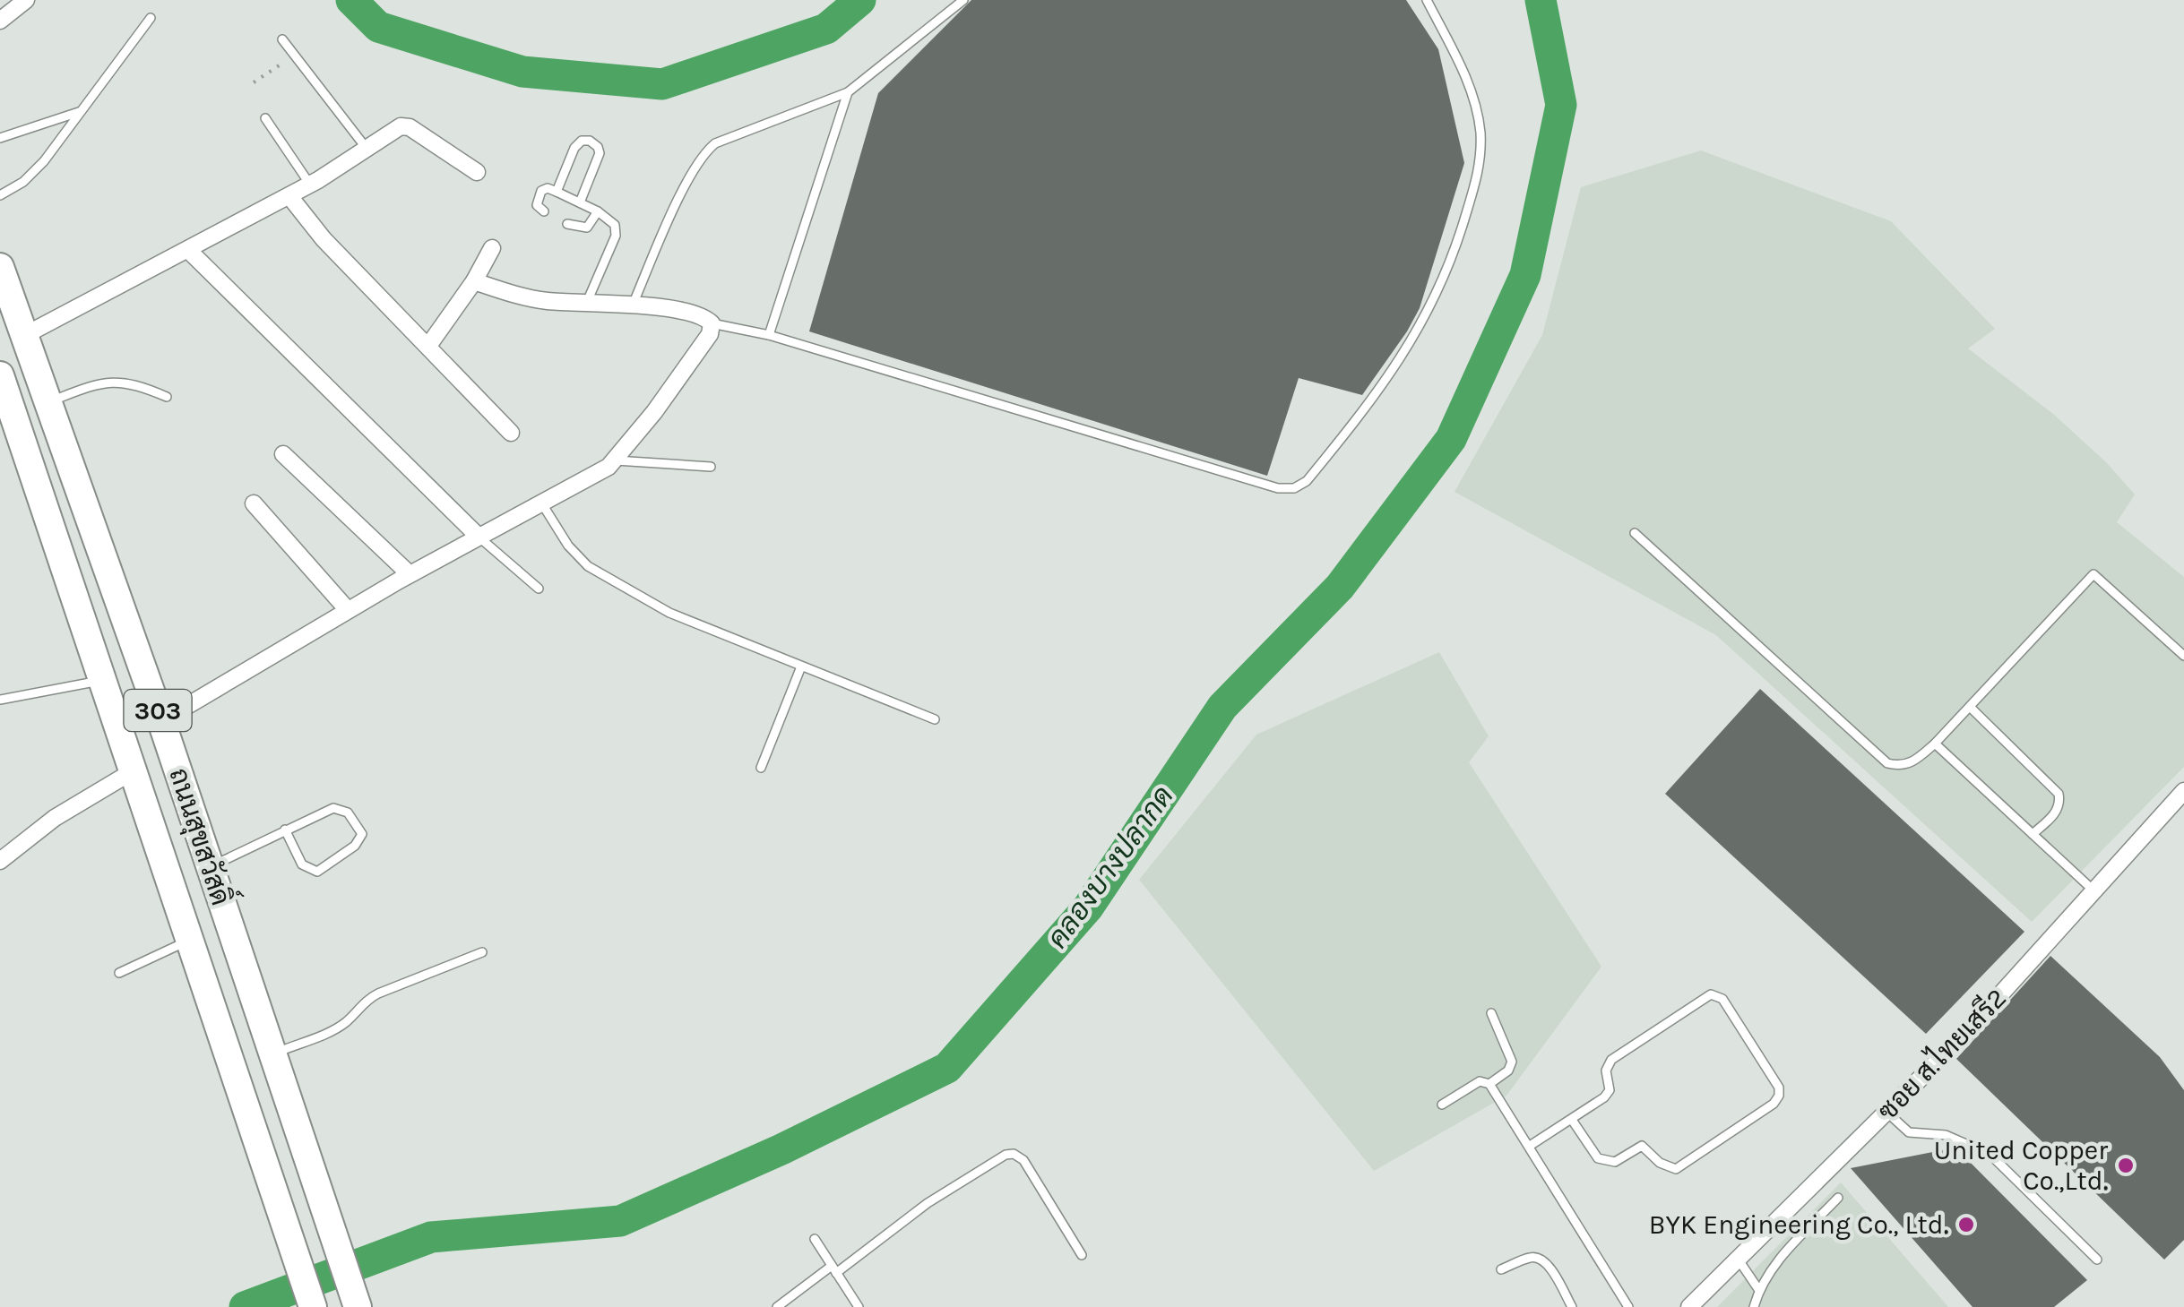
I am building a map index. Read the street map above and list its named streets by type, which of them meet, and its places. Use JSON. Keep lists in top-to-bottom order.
{
  "streets": {
    "main road": ["303", "ถนนสุขสวัสดิ์"],
    "street": ["ซอย ส.ไทยเสรี2"]
  },
  "water": ["คลองบางปลากด"],
  "places": ["United Copper Co.,Ltd.", "BYK Engineering Co., Ltd."]
}
